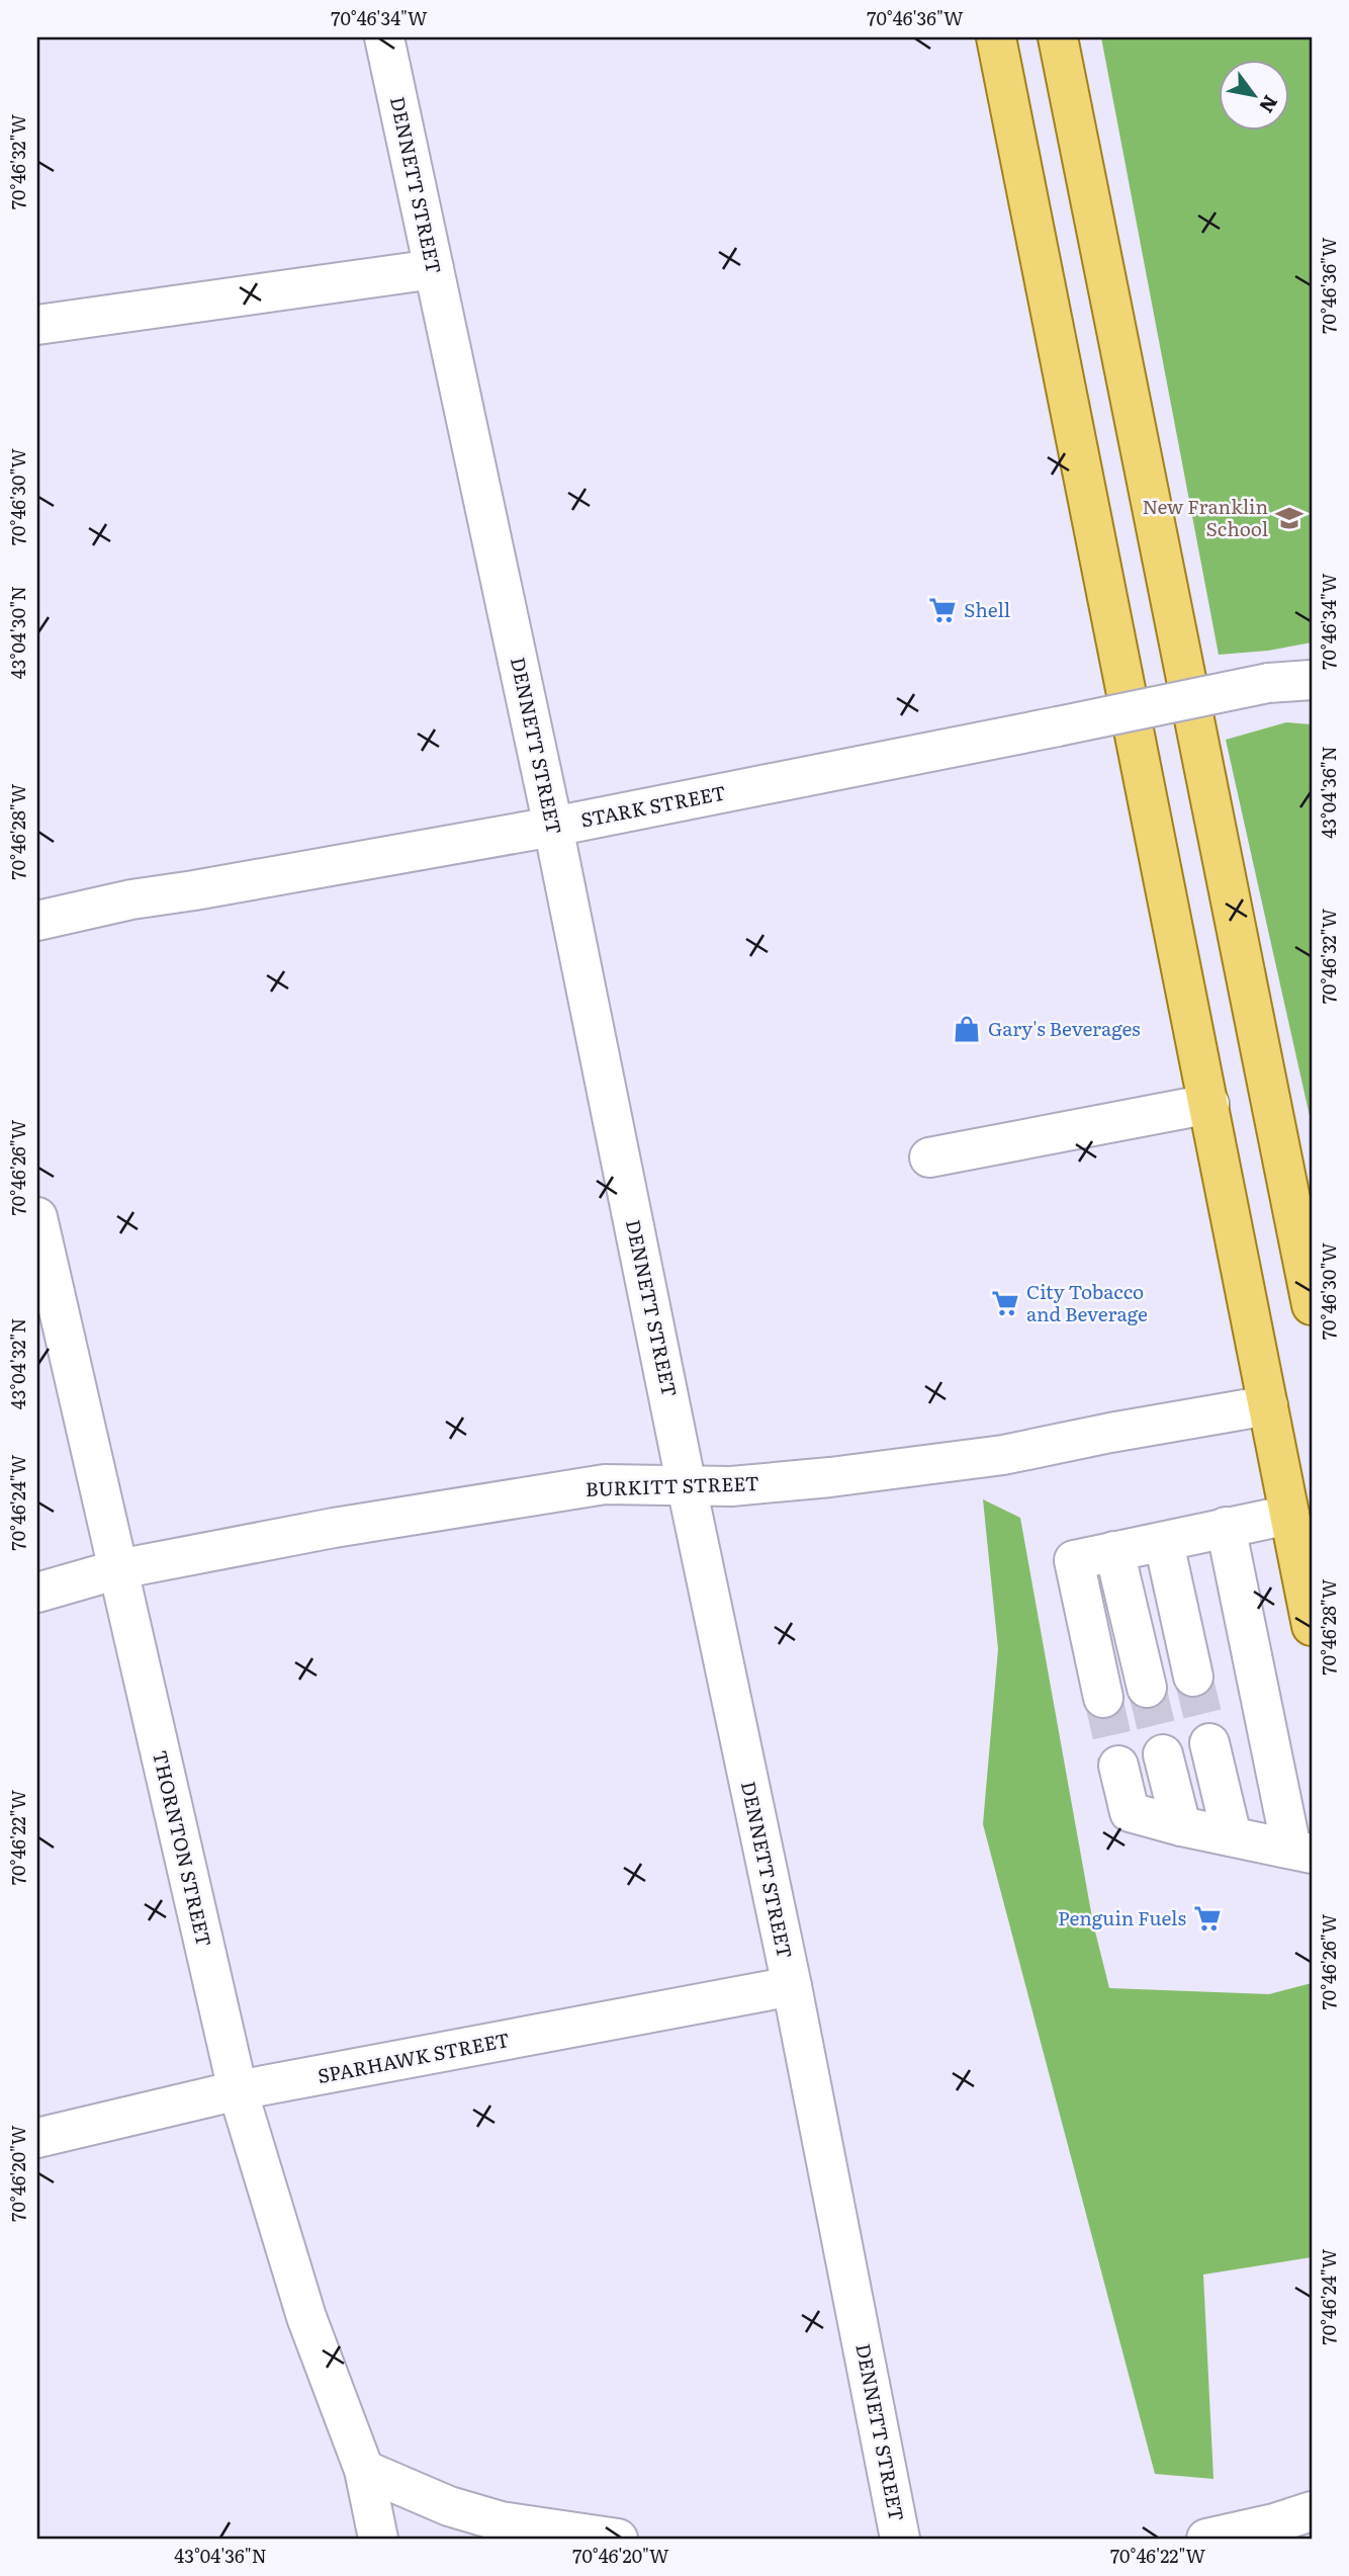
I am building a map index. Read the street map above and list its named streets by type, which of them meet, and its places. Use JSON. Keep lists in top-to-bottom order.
{
  "streets": {
    "street": [
      "DENNETT STREET",
      "STARK STREET",
      "BURKITT STREET",
      "THORNTON STREET",
      "SPARHAWK STREET"
    ]
  },
  "crossings": [
    ["DENNETT STREET", "STARK STREET"],
    ["DENNETT STREET", "BURKITT STREET"],
    ["DENNETT STREET", "SPARHAWK STREET"],
    ["BURKITT STREET", "THORNTON STREET"],
    ["THORNTON STREET", "SPARHAWK STREET"]
  ],
  "places": {
    "school or university": ["New Franklin School"],
    "supermarket": ["Shell", "City Tobacco and Beverage", "Penguin Fuels"],
    "shop": ["Gary's Beverages"]
  },
  "north": "bottom right",
  "coordinates": [
    "70°46'34\"W",
    "70°46'36\"W",
    "70°46'32\"W",
    "70°46'30\"W",
    "43°04'30\"N",
    "43°04'36\"N",
    "70°46'28\"W",
    "70°46'26\"W",
    "43°04'32\"N",
    "70°46'24\"W",
    "70°46'22\"W",
    "70°46'20\"W"
  ]
}
